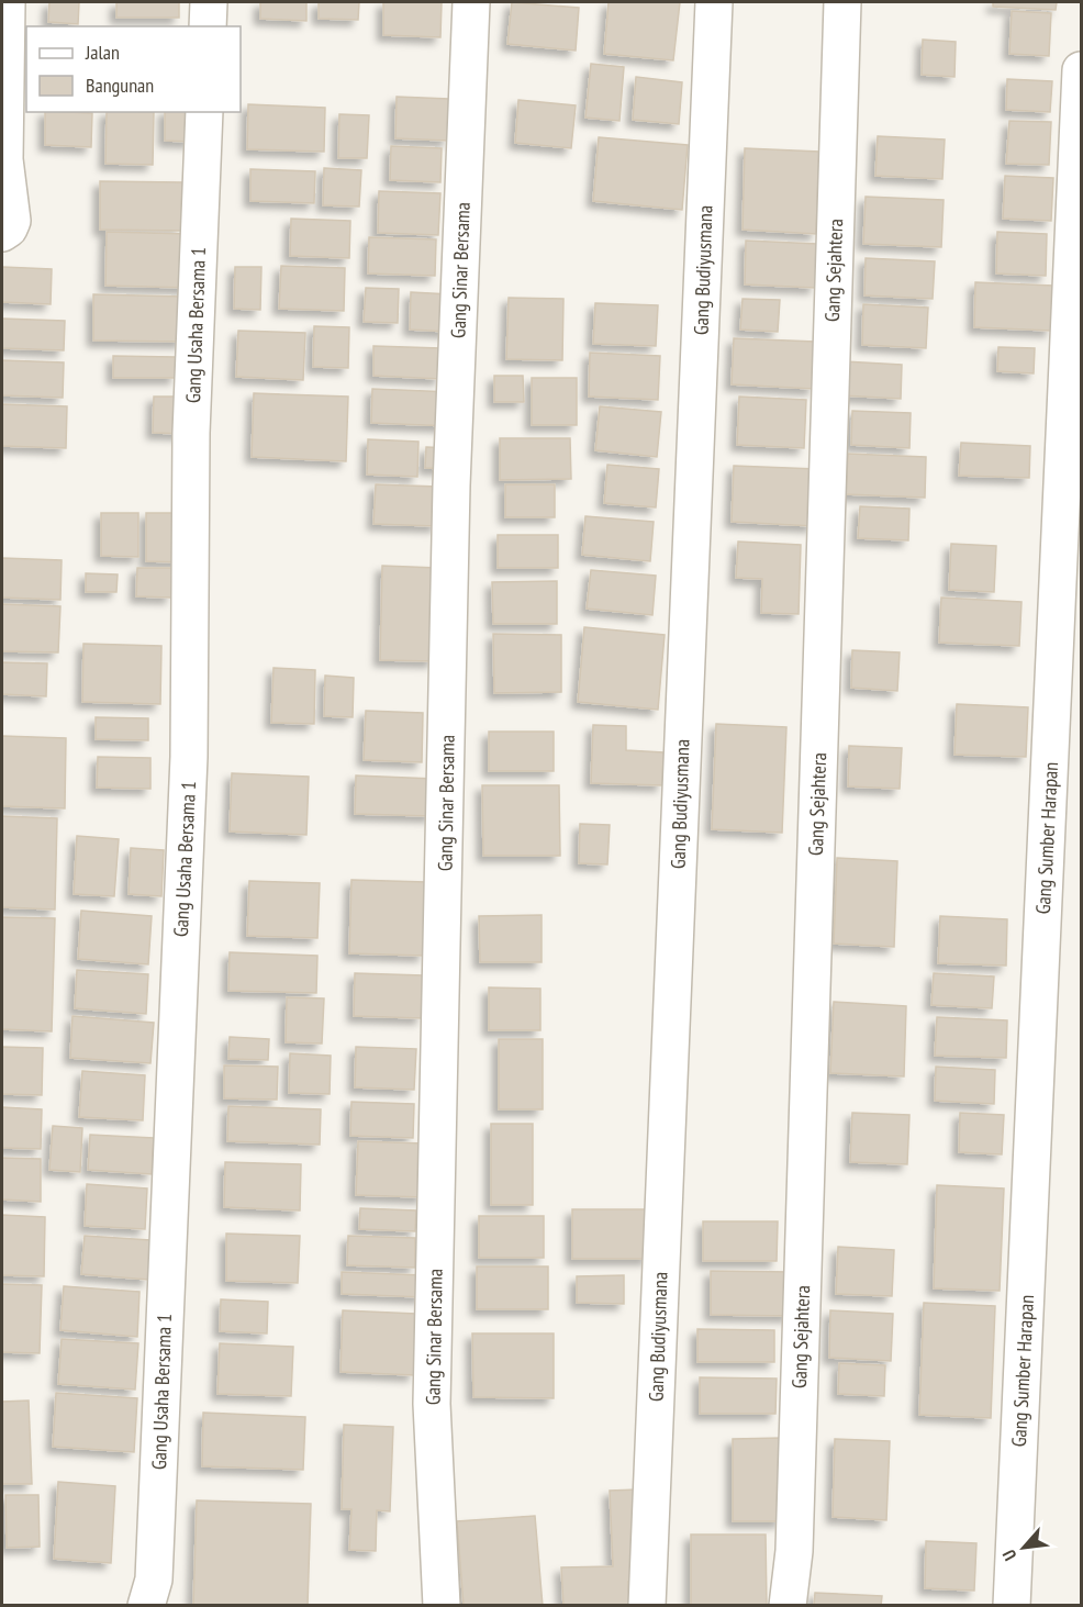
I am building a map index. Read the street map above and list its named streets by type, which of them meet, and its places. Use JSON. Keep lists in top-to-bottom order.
{
  "streets": {
    "street": [
      "Gang Sinar Bersama",
      "Gang Budiyusmana",
      "Gang Sejahtera",
      "Gang Usaha Bersama 1",
      "Gang Sumber Harapan"
    ]
  },
  "legend": ["Jalan", "Bangunan"],
  "north": "bottom left"
}
